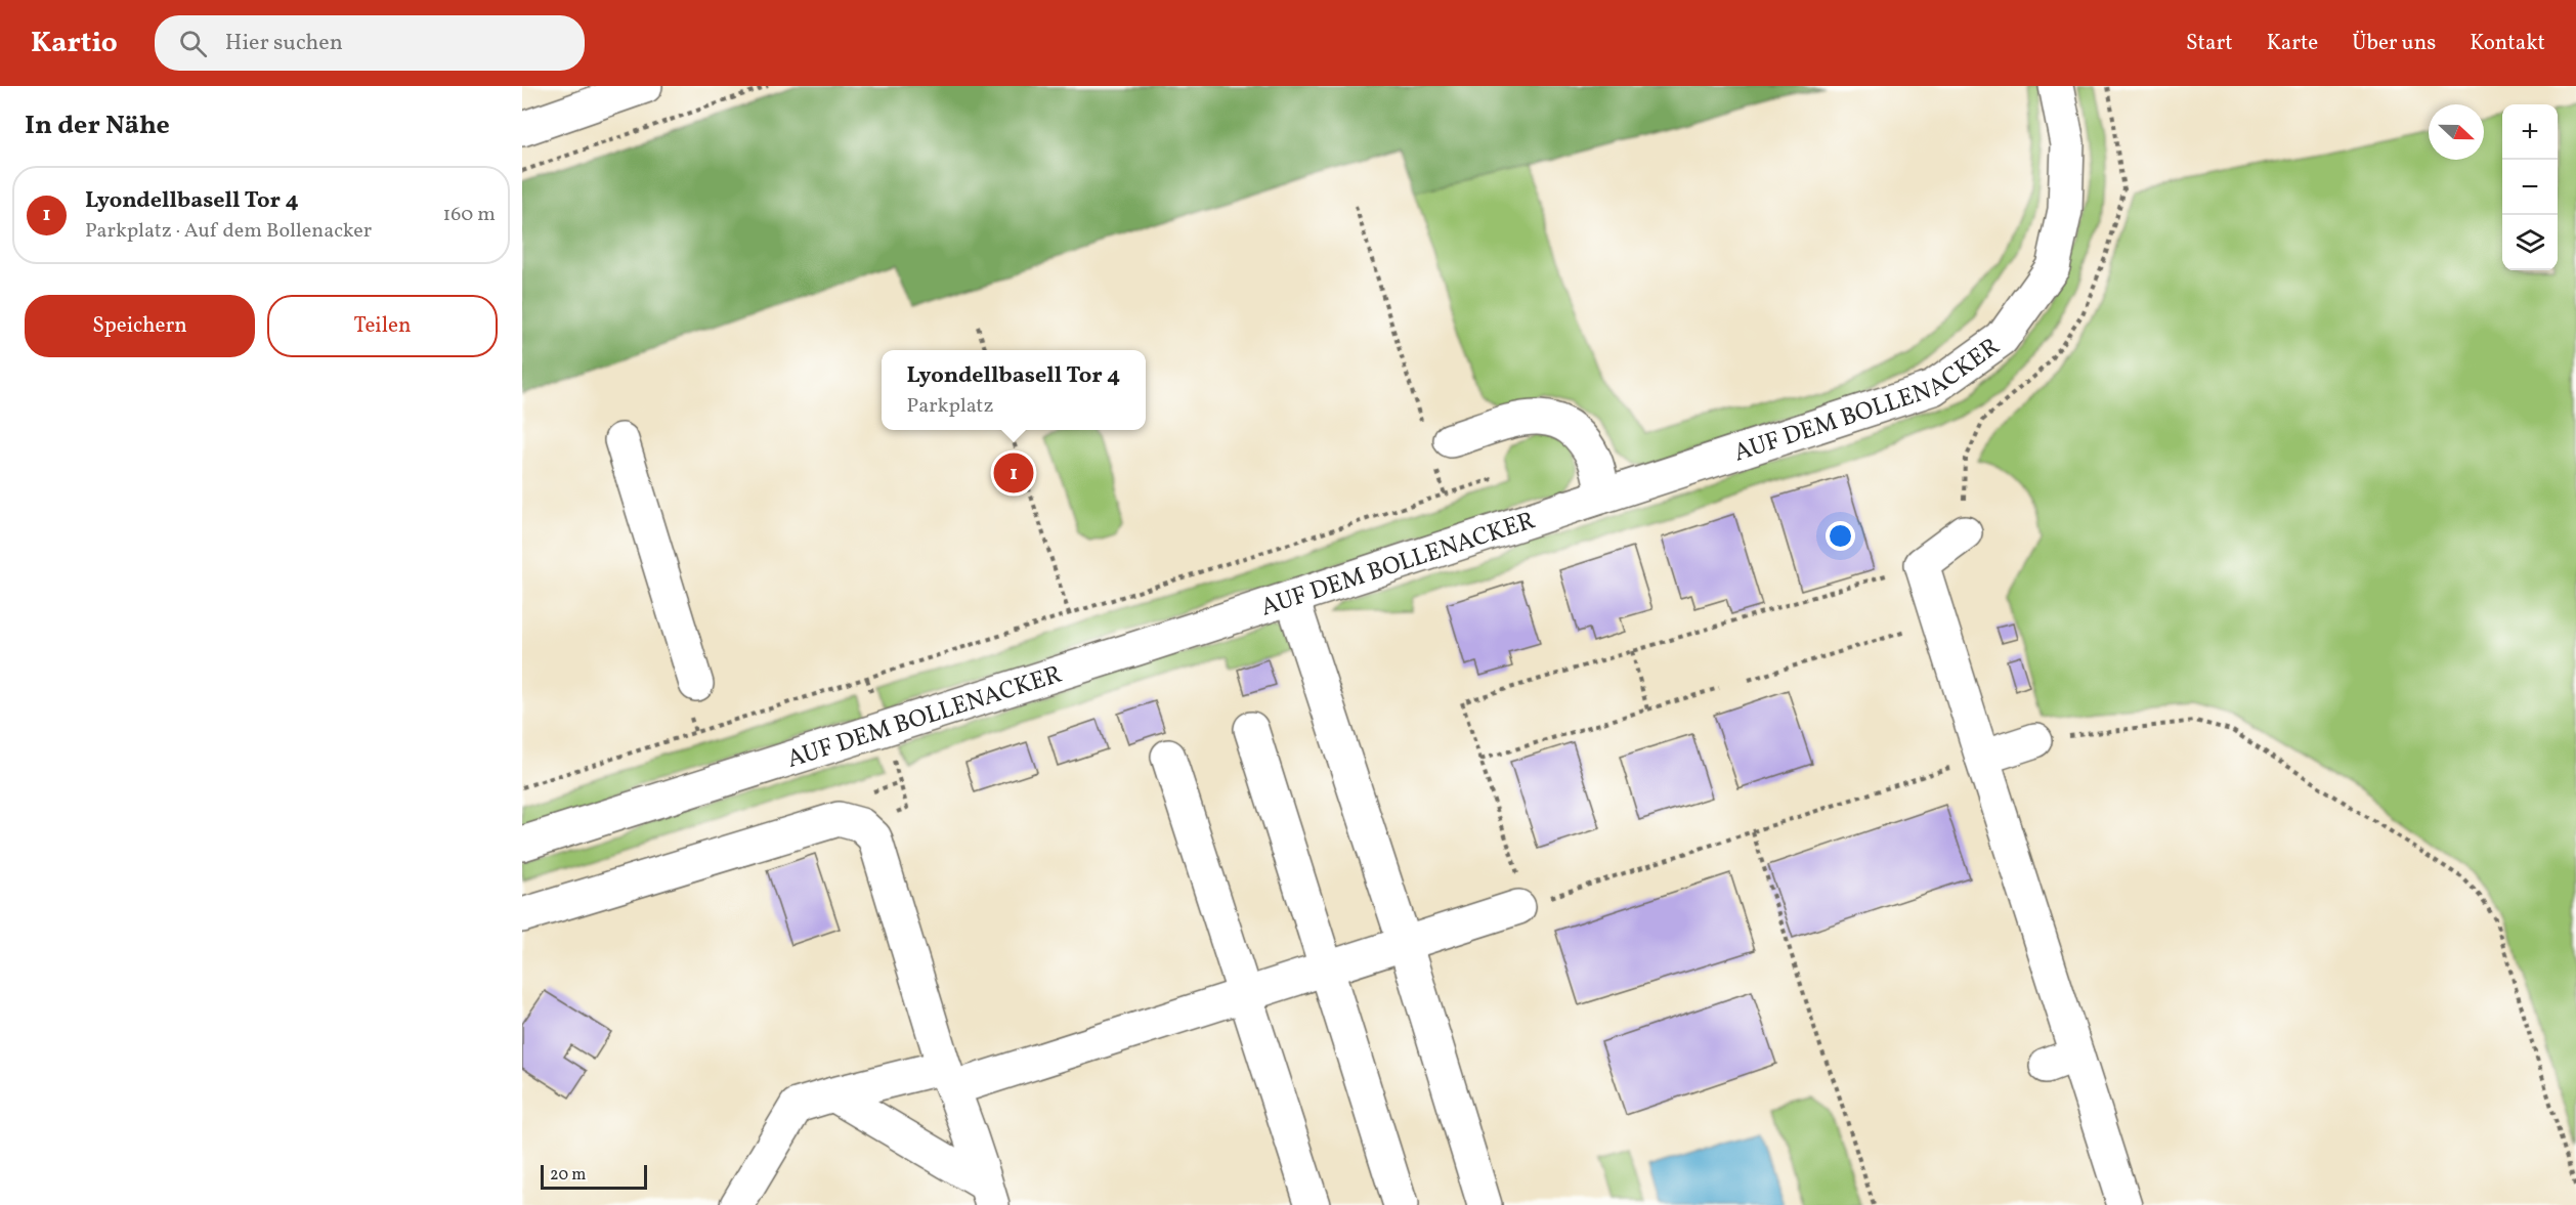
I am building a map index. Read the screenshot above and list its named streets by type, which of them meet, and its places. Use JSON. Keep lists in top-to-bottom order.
{
  "streets": {
    "street": ["AUF DEM BOLLENACKER"]
  },
  "scale_bar": "20 m",
  "north": "right",
  "page": {
    "header": "Kartio",
    "search": "Hier suchen",
    "nav": [
      "Start",
      "Karte",
      "Über uns",
      "Kontakt"
    ],
    "heading": "In der Nähe",
    "map_buttons": ["+", "−"],
    "list": [
      {
        "mark": "1",
        "name": "Lyondellbasell Tor 4",
        "note": "Parkplatz · Auf dem Bollenacker",
        "value": "160 m"
      }
    ],
    "buttons": ["Speichern", "Teilen"],
    "popup": ["Lyondellbasell Tor 4", "Parkplatz"],
    "pins": "1",
    "scale": "20 m"
  }
}
